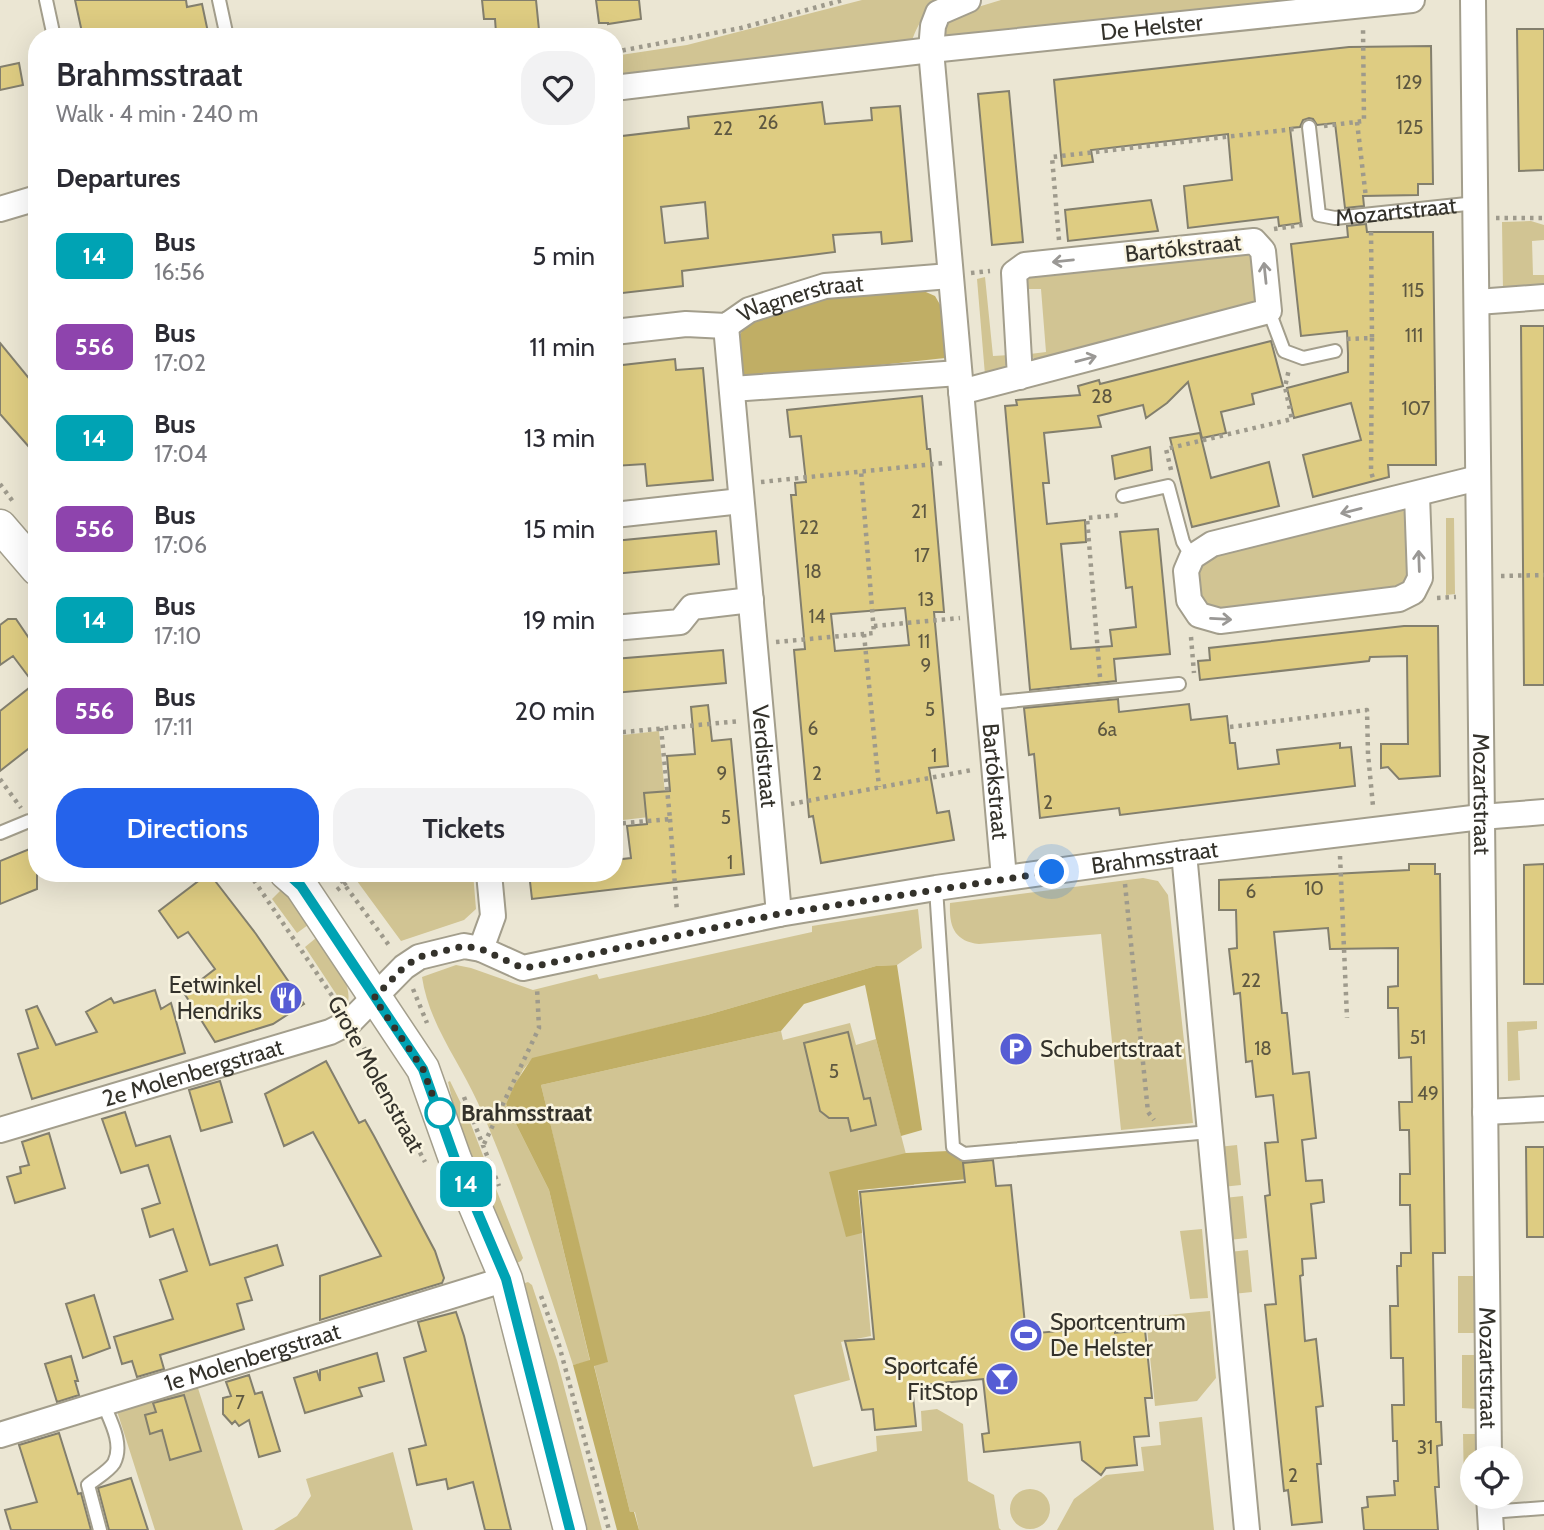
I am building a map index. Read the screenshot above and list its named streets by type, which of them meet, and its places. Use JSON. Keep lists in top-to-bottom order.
{
  "streets": {
    "street": [
      "De Helster",
      "Mozartstraat",
      "Bartókstraat",
      "Wagnerstraat",
      "Verdistraat",
      "Brahmsstraat",
      "2e Molenbergstraat",
      "Grote Molenstraat",
      "1e Molenbergstraat"
    ]
  },
  "crossings": [
    ["De Helster", "Bartókstraat"],
    ["Mozartstraat", "Brahmsstraat"],
    ["Bartókstraat", "Wagnerstraat"],
    ["Bartókstraat", "Brahmsstraat"],
    ["Wagnerstraat", "Verdistraat"],
    ["Verdistraat", "Brahmsstraat"],
    ["Brahmsstraat", "2e Molenbergstraat"],
    ["Brahmsstraat", "Grote Molenstraat"],
    ["2e Molenbergstraat", "Grote Molenstraat"],
    ["Grote Molenstraat", "1e Molenbergstraat"]
  ],
  "places": {
    "restaurant": ["Eetwinkel Hendriks"],
    "parking": ["Schubertstraat"],
    "other": ["Brahmsstraat"],
    "sports": ["Sportcentrum De Helster"],
    "bar": ["Sportcafé FitStop"]
  },
  "lines": ["bus line 14"],
  "house_numbers": [
    "129",
    "26",
    "125",
    "22",
    "115",
    "111",
    "28",
    "107",
    "21",
    "22",
    "17",
    "18",
    "13",
    "14",
    "11",
    "9",
    "5",
    "6",
    "6a",
    "1",
    "9",
    "2",
    "2",
    "5",
    "1",
    "10",
    "6",
    "22",
    "51",
    "18",
    "5",
    "49",
    "7",
    "31",
    "2"
  ],
  "page": {
    "on_map": "14",
    "heading": [
      ["Brahmsstraat", "Walk · 4 min · 240 m"],
      "Departures"
    ],
    "list": [
      {
        "mark": "14",
        "name": "Bus",
        "note": "16:56",
        "value": "5 min"
      },
      {
        "mark": "556",
        "name": "Bus",
        "note": "17:02",
        "value": "11 min"
      },
      {
        "mark": "14",
        "name": "Bus",
        "note": "17:04",
        "value": "13 min"
      },
      {
        "mark": "556",
        "name": "Bus",
        "note": "17:06",
        "value": "15 min"
      },
      {
        "mark": "14",
        "name": "Bus",
        "note": "17:10",
        "value": "19 min"
      },
      {
        "mark": "556",
        "name": "Bus",
        "note": "17:11",
        "value": "20 min"
      }
    ],
    "buttons": ["Directions", "Tickets"]
  }
}
